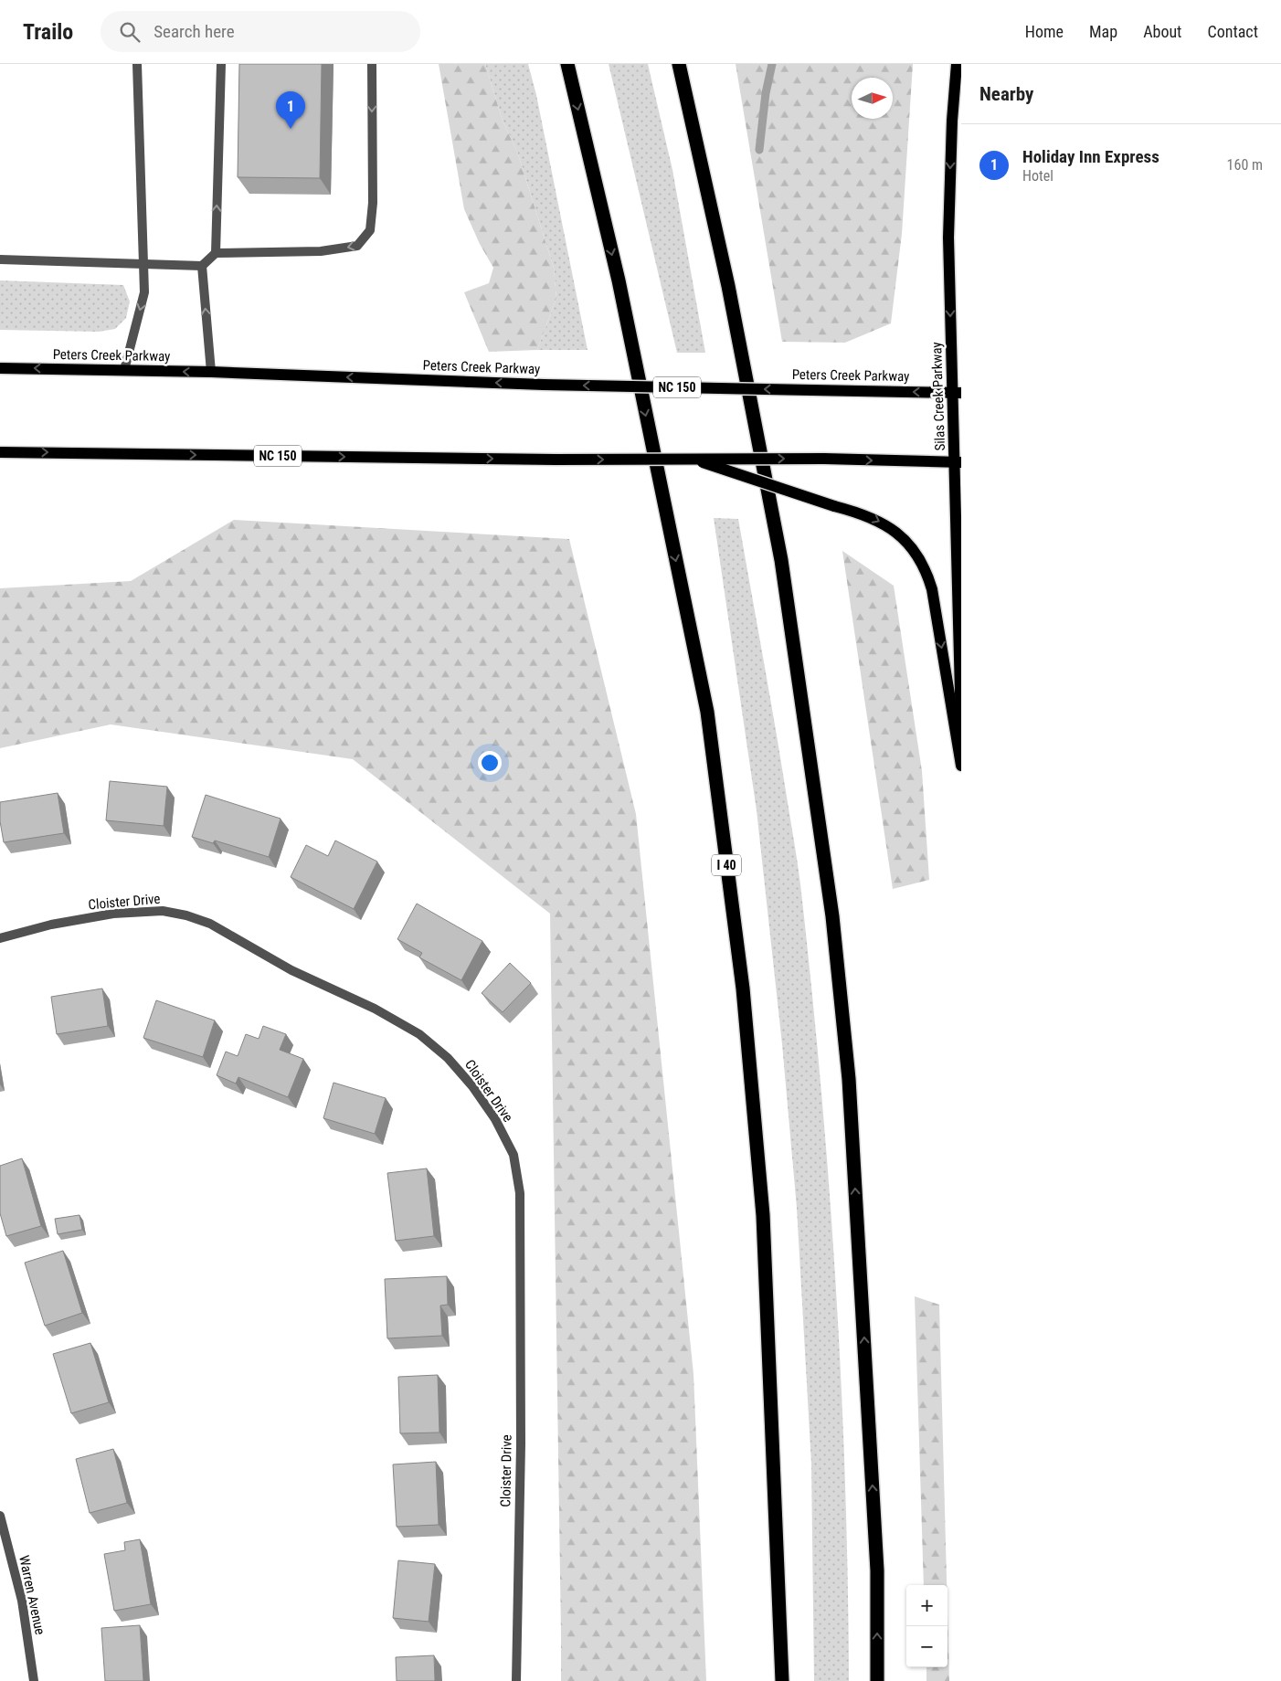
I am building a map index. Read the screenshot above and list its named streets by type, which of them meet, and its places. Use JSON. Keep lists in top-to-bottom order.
{
  "streets": {
    "highway": ["I 40"],
    "main road": ["Peters Creek Parkway", "NC 150", "Silas Creek Parkway"],
    "street": ["Cloister Drive", "Warren Avenue"]
  },
  "crossings": [
    ["Peters Creek Parkway", "Silas Creek Parkway"],
    ["NC 150", "Silas Creek Parkway"]
  ],
  "one_way": ["Silas Creek Parkway"],
  "north": "right",
  "page": {
    "header": "Trailo",
    "search": "Search here",
    "nav": [
      "Home",
      "Map",
      "About",
      "Contact"
    ],
    "heading": "Nearby",
    "pins": "1",
    "list": [
      {
        "mark": "1",
        "name": "Holiday Inn Express",
        "note": "Hotel",
        "value": "160 m"
      }
    ],
    "map_buttons": ["+", "−"]
  }
}
